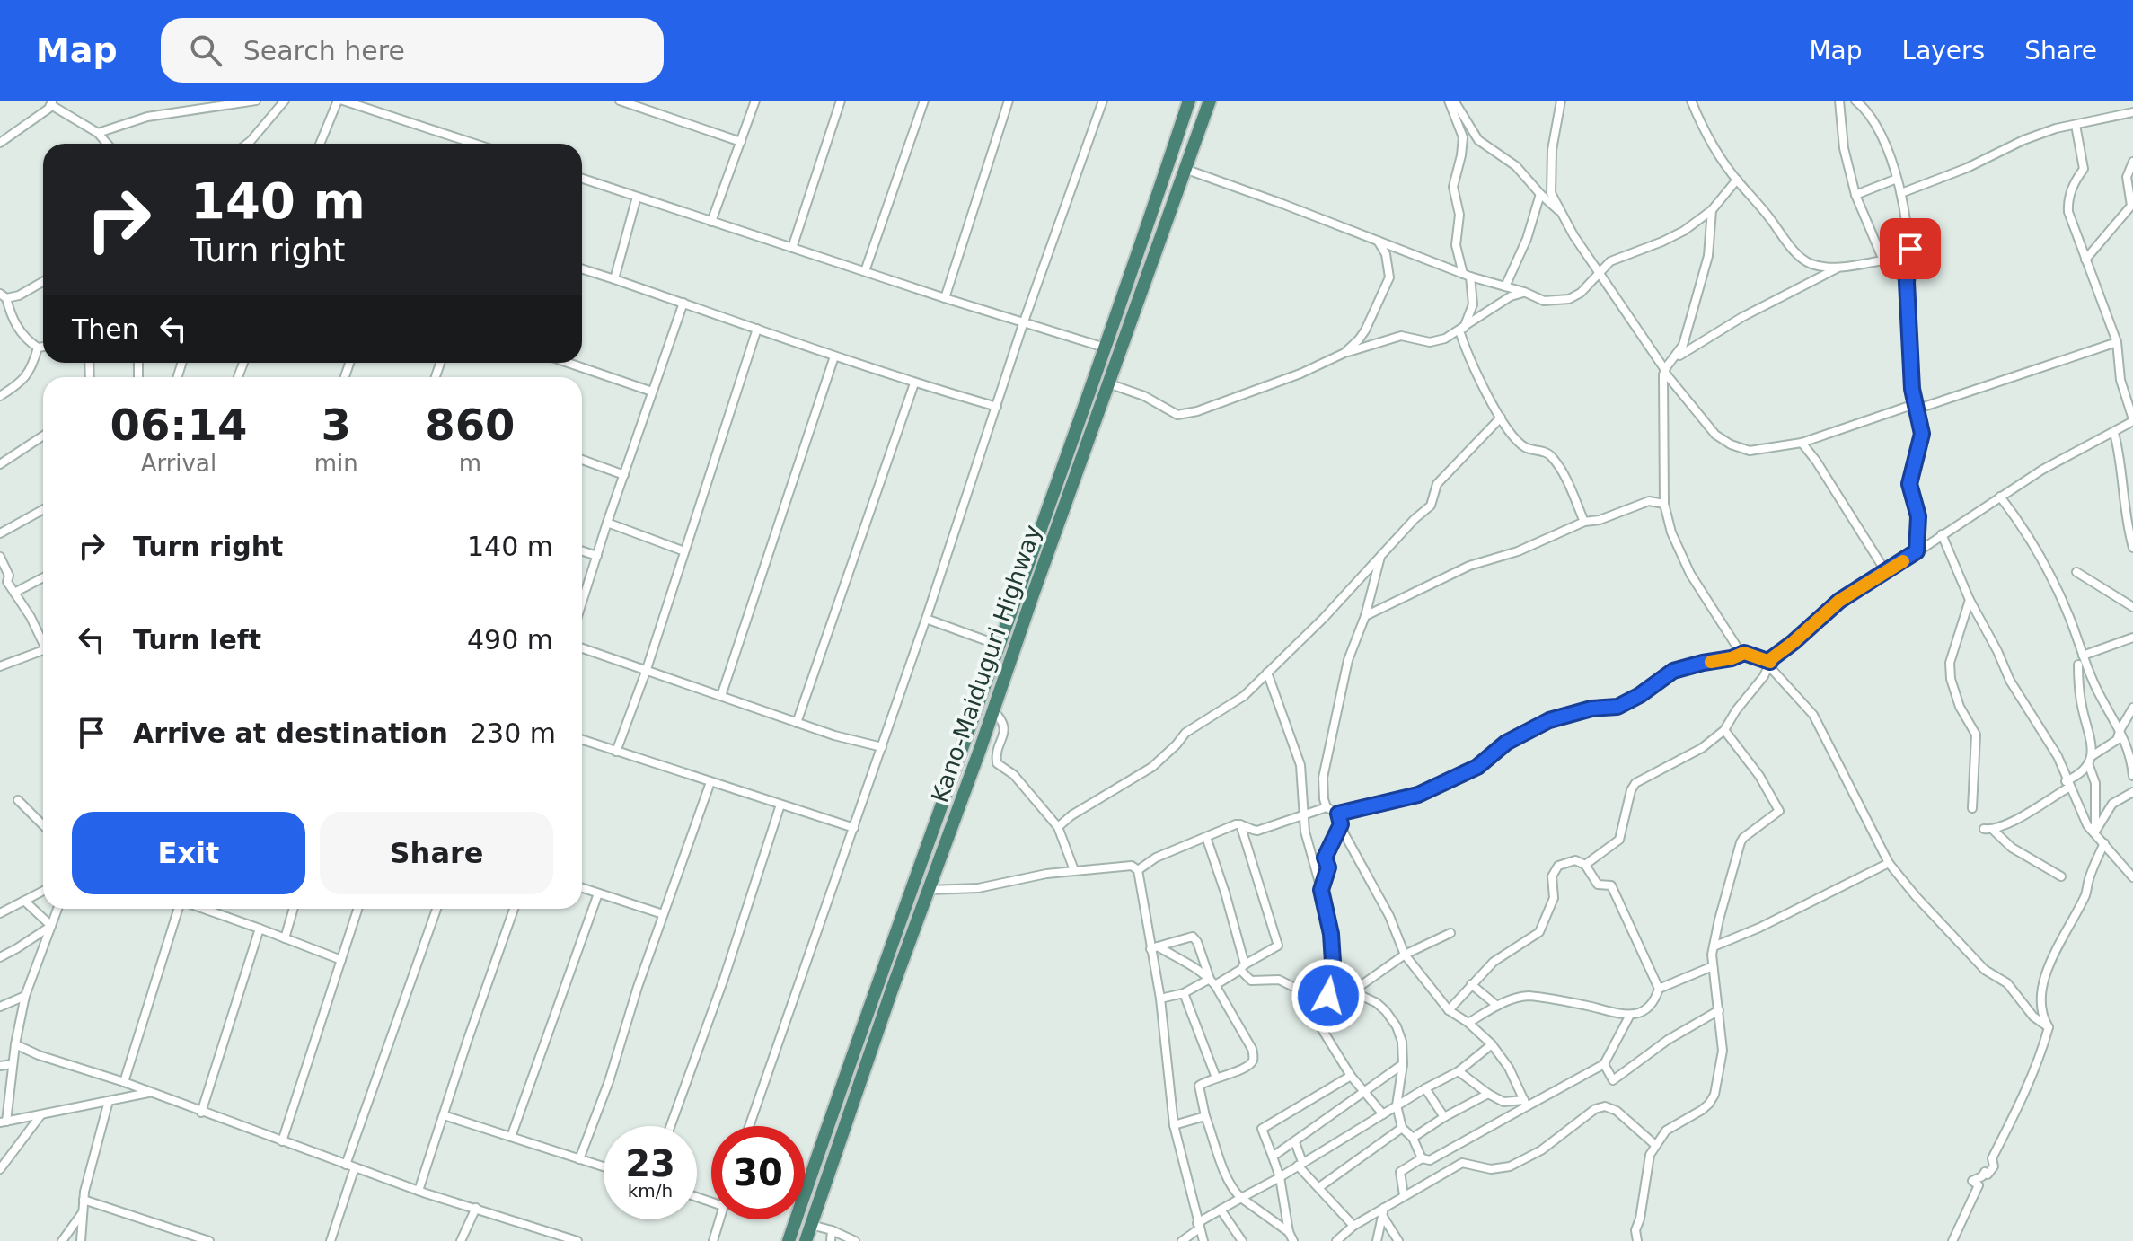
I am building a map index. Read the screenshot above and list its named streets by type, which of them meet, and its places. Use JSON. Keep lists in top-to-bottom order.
{
  "streets": {
    "highway": ["Kano-Maiduguri Highway"]
  },
  "page": {
    "header": "Map",
    "search": "Search here",
    "nav": ["Map", "Layers", "Share"],
    "turn": ["140 m", "Turn right"],
    "then": "Then",
    "eta": [
      "06:14",
      "Arrival",
      "3",
      "min",
      "860",
      "m"
    ],
    "list": [
      {
        "name": "Turn right",
        "value": "140 m"
      },
      {
        "name": "Turn left",
        "value": "490 m"
      },
      {
        "name": "Arrive at destination",
        "value": "230 m"
      }
    ],
    "buttons": ["Exit", "Share"],
    "speed": "23 km/h",
    "limit": "30"
  }
}
